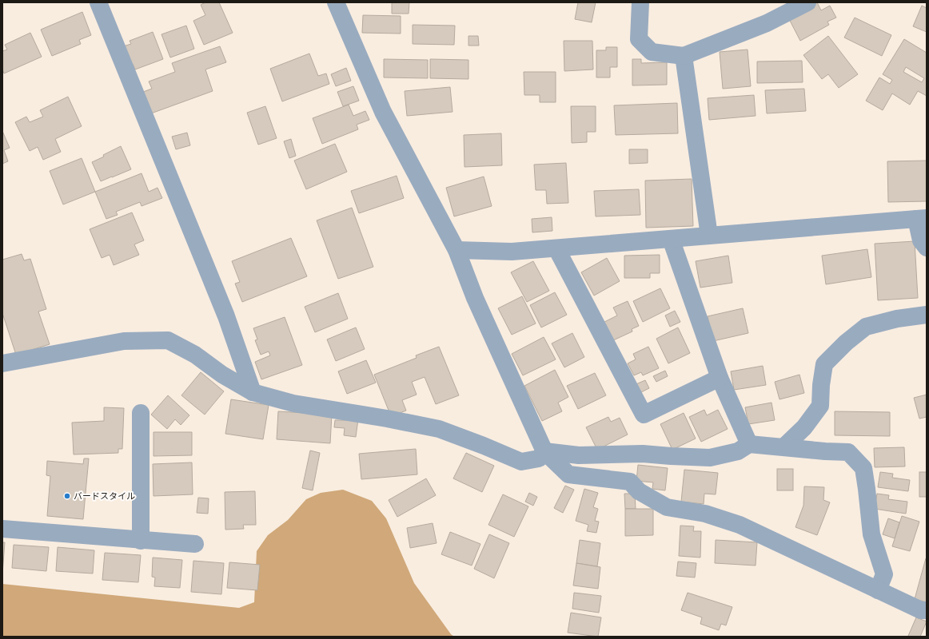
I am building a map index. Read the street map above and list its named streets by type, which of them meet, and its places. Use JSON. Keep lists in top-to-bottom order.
{
  "places": ["バードスタイル"]
}
